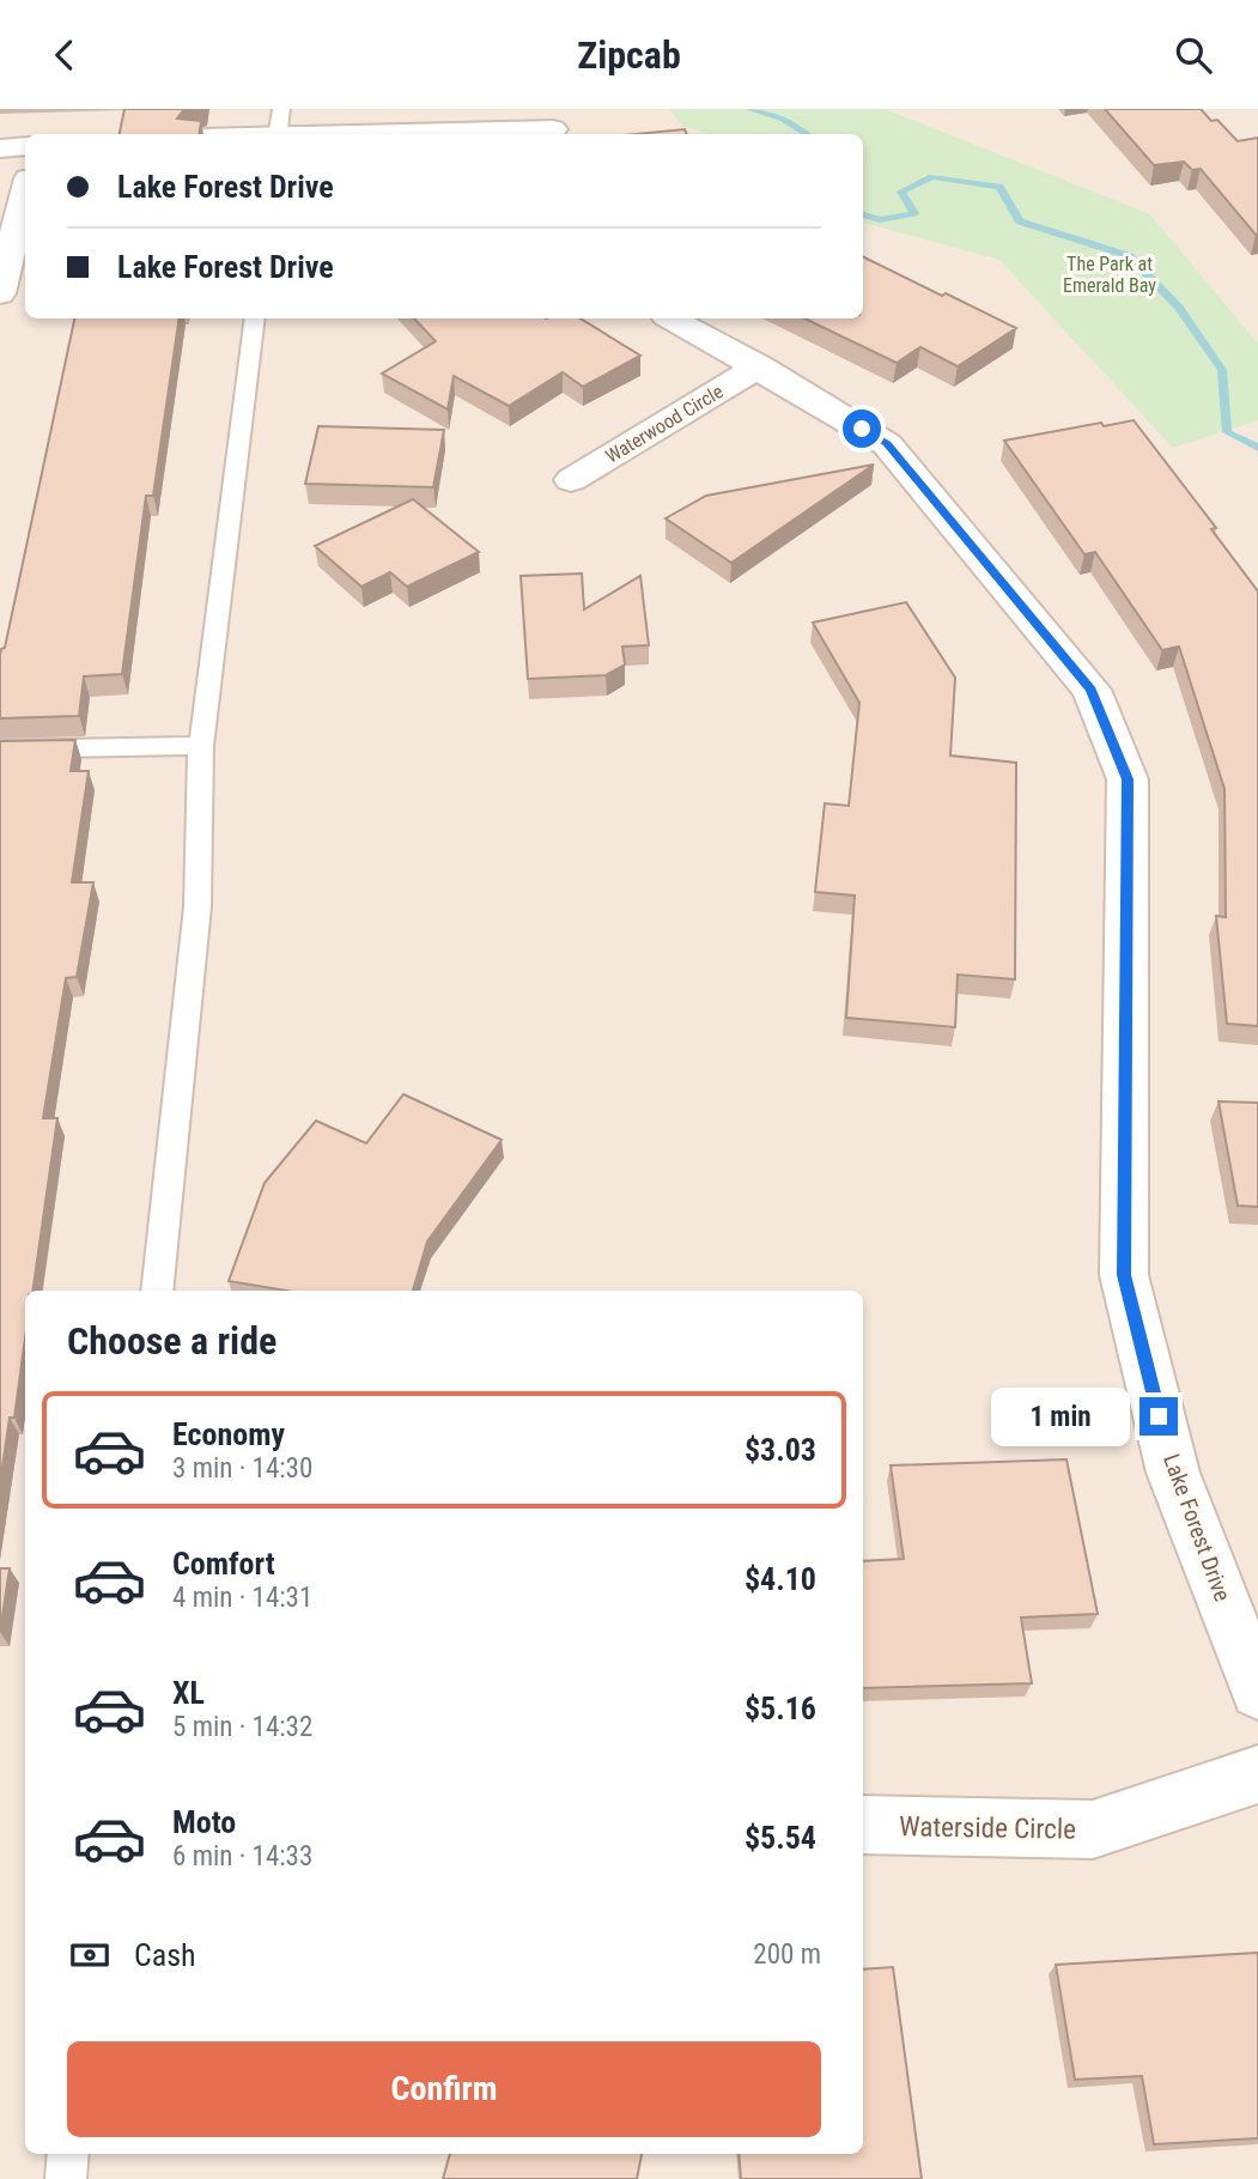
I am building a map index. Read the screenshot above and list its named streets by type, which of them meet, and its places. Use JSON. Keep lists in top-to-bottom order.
{
  "streets": {
    "street": ["Waterwood Circle", "Lake Forest Drive", "Waterside Circle"]
  },
  "crossings": [
    ["Waterwood Circle", "Lake Forest Drive"]
  ],
  "parks": ["The Park at Emerald Bay"],
  "page": {
    "header": "Zipcab",
    "banner": ["Lake Forest Drive", "Lake Forest Drive"],
    "heading": "Choose a ride",
    "bubble": "1 min",
    "list": [
      {
        "name": "Economy",
        "note": "3 min · 14:30",
        "value": "$3.03"
      },
      {
        "name": "Comfort",
        "note": "4 min · 14:31",
        "value": "$4.10"
      },
      {
        "name": "XL",
        "note": "5 min · 14:32",
        "value": "$5.16"
      },
      {
        "name": "Moto",
        "note": "6 min · 14:33",
        "value": "$5.54"
      }
    ],
    "pay": ["Cash", "200 m"],
    "buttons": "Confirm"
  }
}
